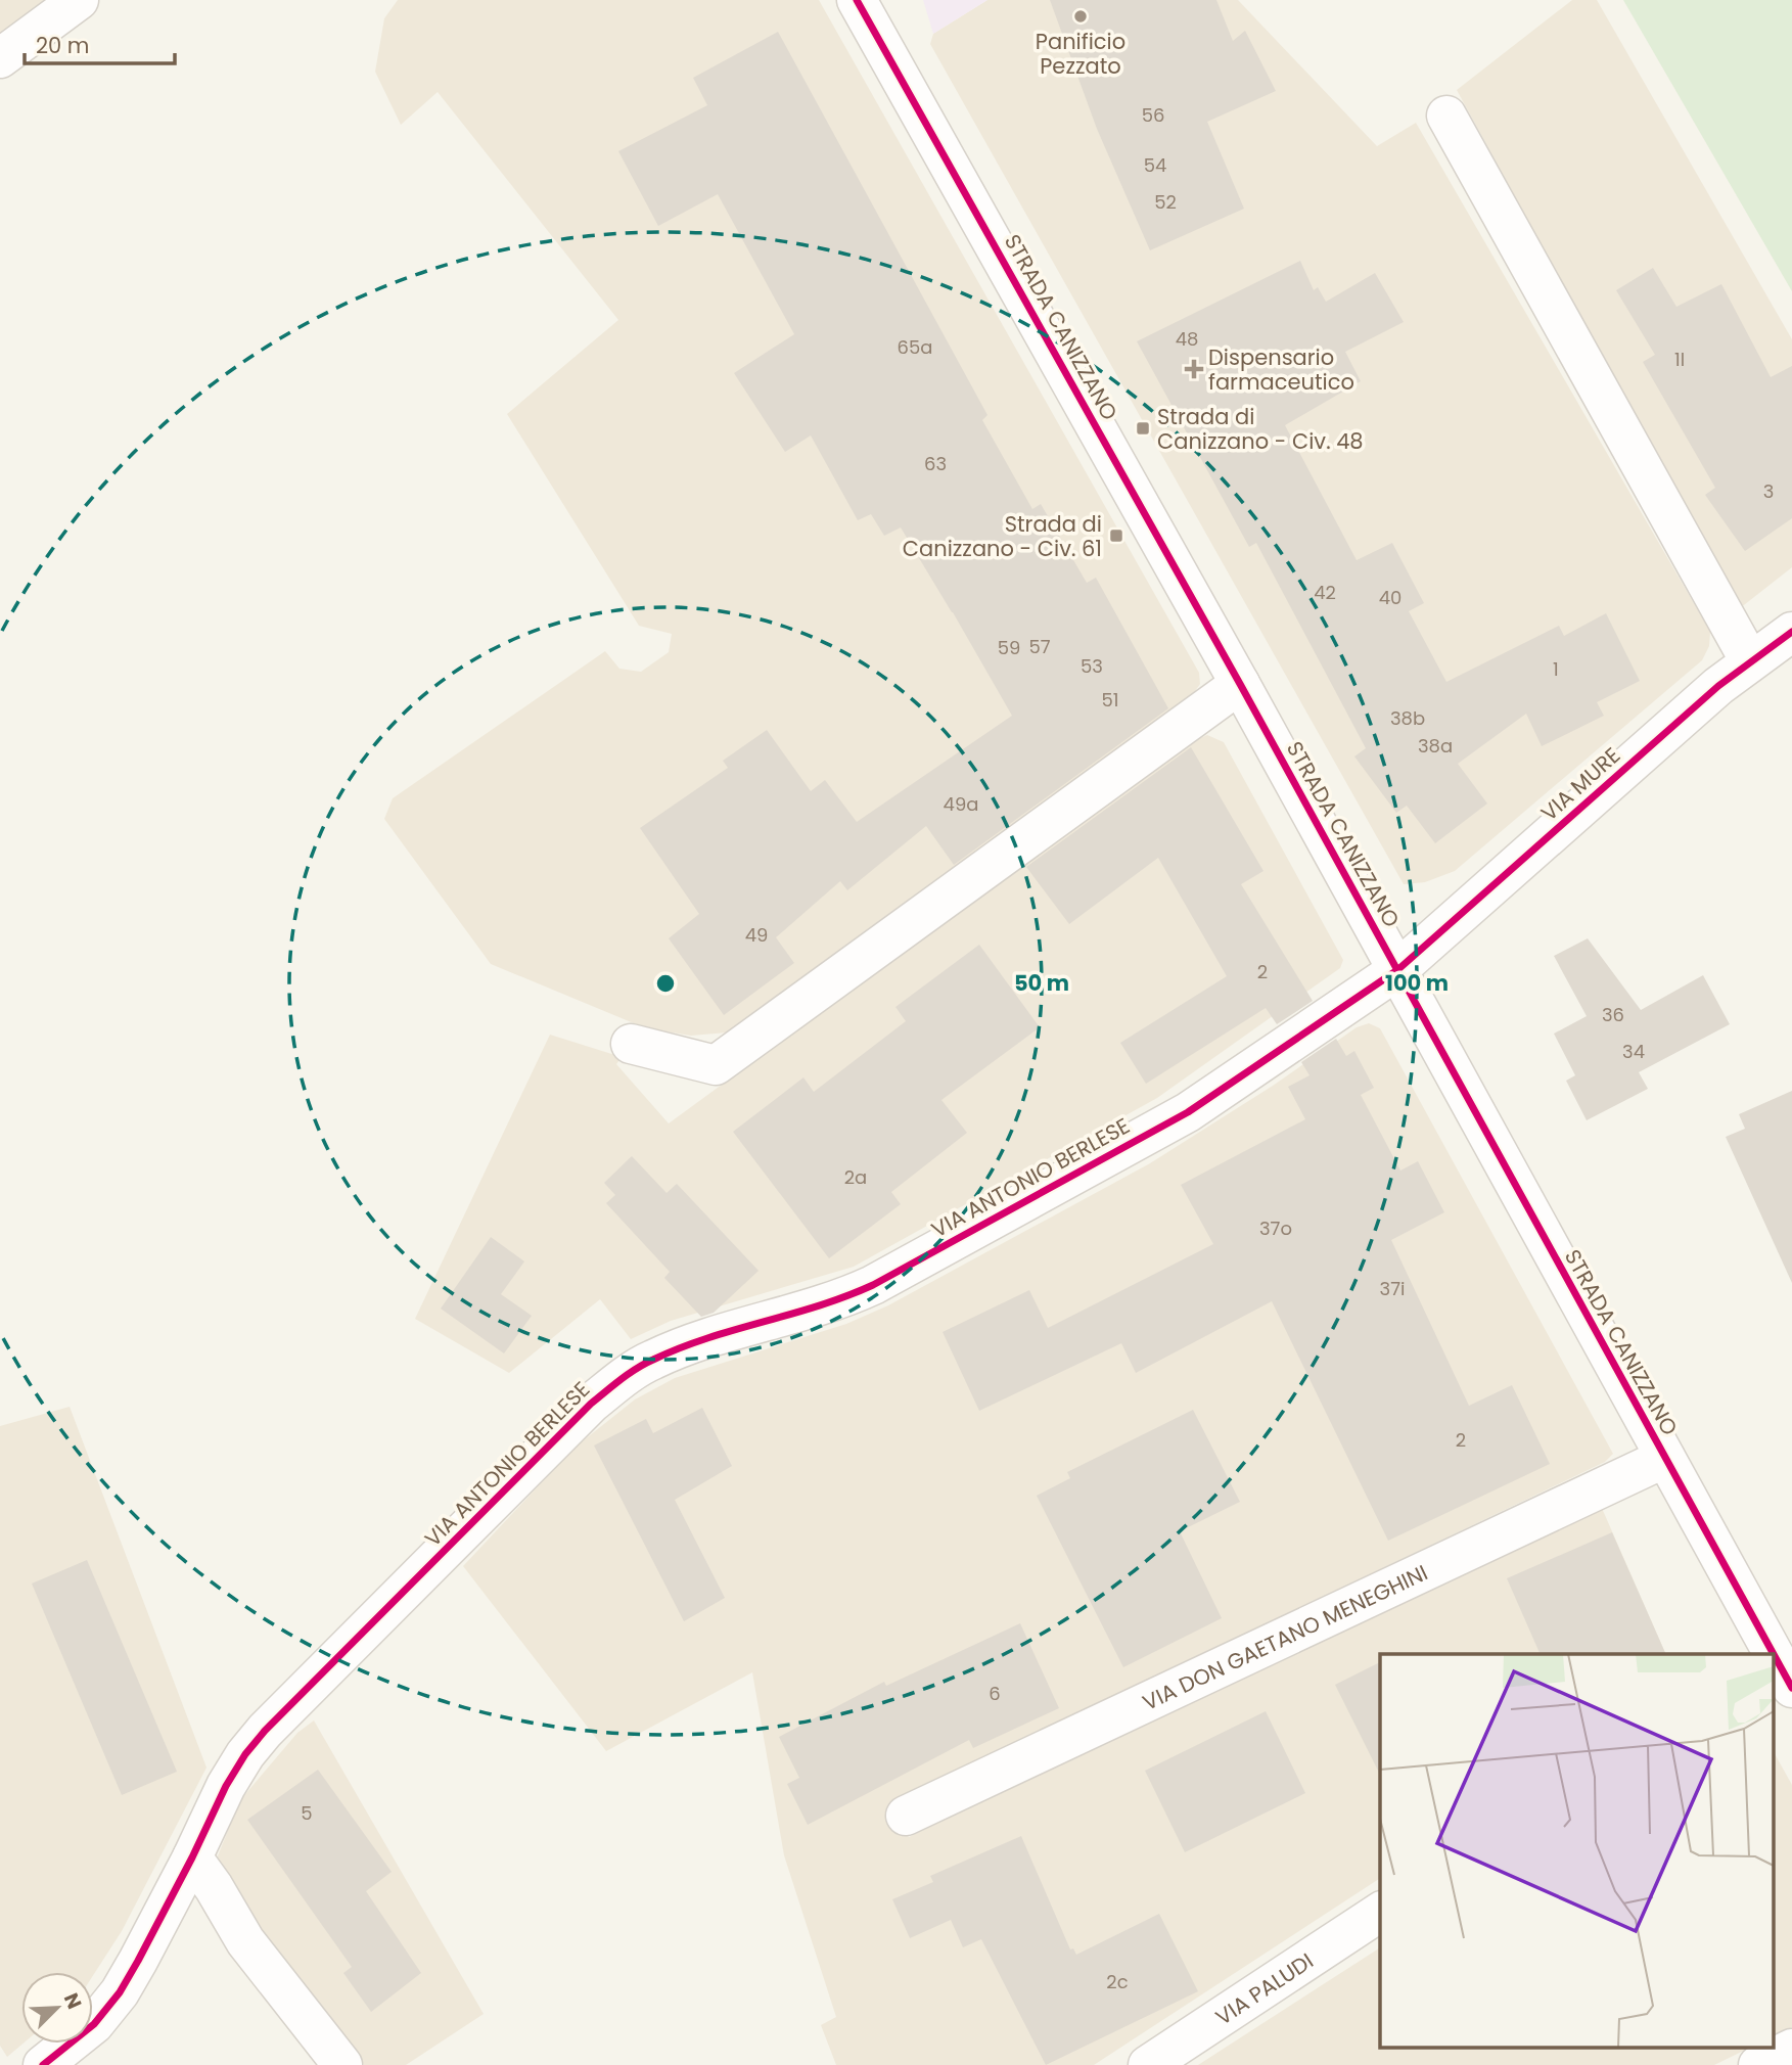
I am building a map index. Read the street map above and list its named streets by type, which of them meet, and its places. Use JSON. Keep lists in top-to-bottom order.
{
  "streets": {
    "street": [
      "STRADA CANIZZANO",
      "VIA MURE",
      "VIA ANTONIO BERLESE",
      "VIA DON GAETANO MENEGHINI",
      "VIA PALUDI"
    ]
  },
  "crossings": [
    ["STRADA CANIZZANO", "VIA MURE"],
    ["STRADA CANIZZANO", "VIA ANTONIO BERLESE"],
    ["STRADA CANIZZANO", "VIA DON GAETANO MENEGHINI"],
    ["VIA MURE", "VIA ANTONIO BERLESE"]
  ],
  "places": {
    "other": ["Panificio Pezzato"],
    "health": ["Dispensario farmaceutico"],
    "transit": ["Strada di Canizzano - Civ. 48", "Strada di Canizzano - Civ. 61"]
  },
  "house_numbers": [
    "56",
    "54",
    "52",
    "48",
    "65a",
    "1l",
    "63",
    "3",
    "42",
    "40",
    "57",
    "59",
    "53",
    "1",
    "51",
    "38b",
    "38a",
    "49a",
    "49",
    "2",
    "36",
    "34",
    "2a",
    "37o",
    "37i",
    "2",
    "6",
    "5",
    "2c"
  ],
  "scale_bar": "20 m",
  "north": "top right",
  "rings": ["50 m", "100 m"]
}
